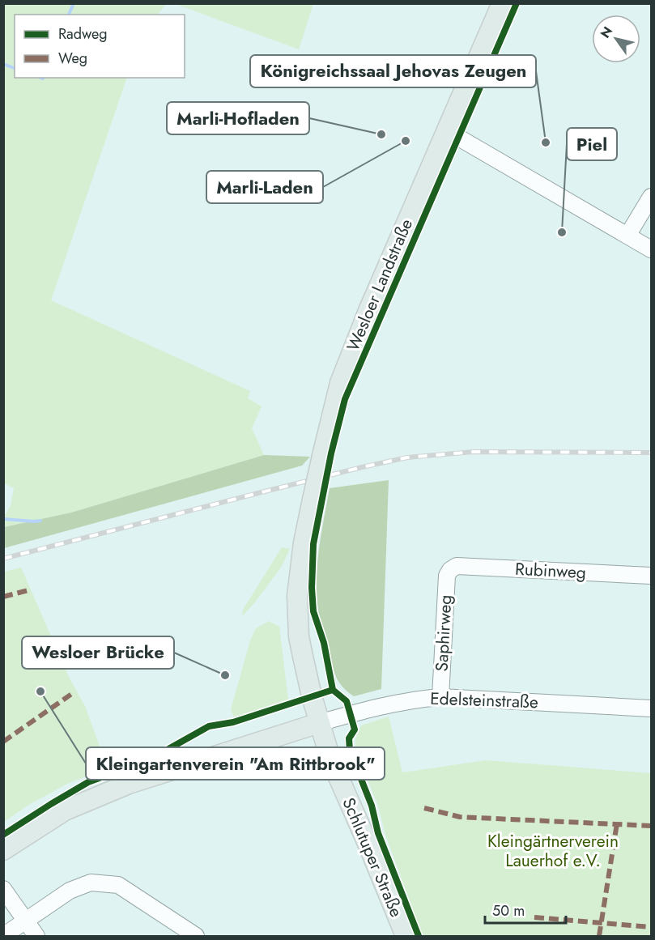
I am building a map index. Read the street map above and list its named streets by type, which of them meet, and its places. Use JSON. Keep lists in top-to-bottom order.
{
  "streets": {
    "main road": ["Wesloer Landstraße", "Schlutuper Straße"],
    "street": ["Rubinweg", "Saphirweg", "Edelsteinstraße"]
  },
  "crossings": [
    ["Wesloer Landstraße", "Edelsteinstraße"],
    ["Wesloer Landstraße", "Schlutuper Straße"],
    ["Rubinweg", "Saphirweg"],
    ["Saphirweg", "Edelsteinstraße"],
    ["Edelsteinstraße", "Schlutuper Straße"]
  ],
  "parks": ["Kleingärtnerverein Lauerhof e.V."],
  "places": [
    "Marli-Hofladen",
    "Marli-Laden",
    "Königreichssaal Jehovas Zeugen",
    "Piel",
    "Wesloer Brücke",
    "Kleingartenverein \"Am Rittbrook\""
  ],
  "legend": ["Radweg", "Weg"],
  "scale_bar": "50 m",
  "north": "top left"
}
